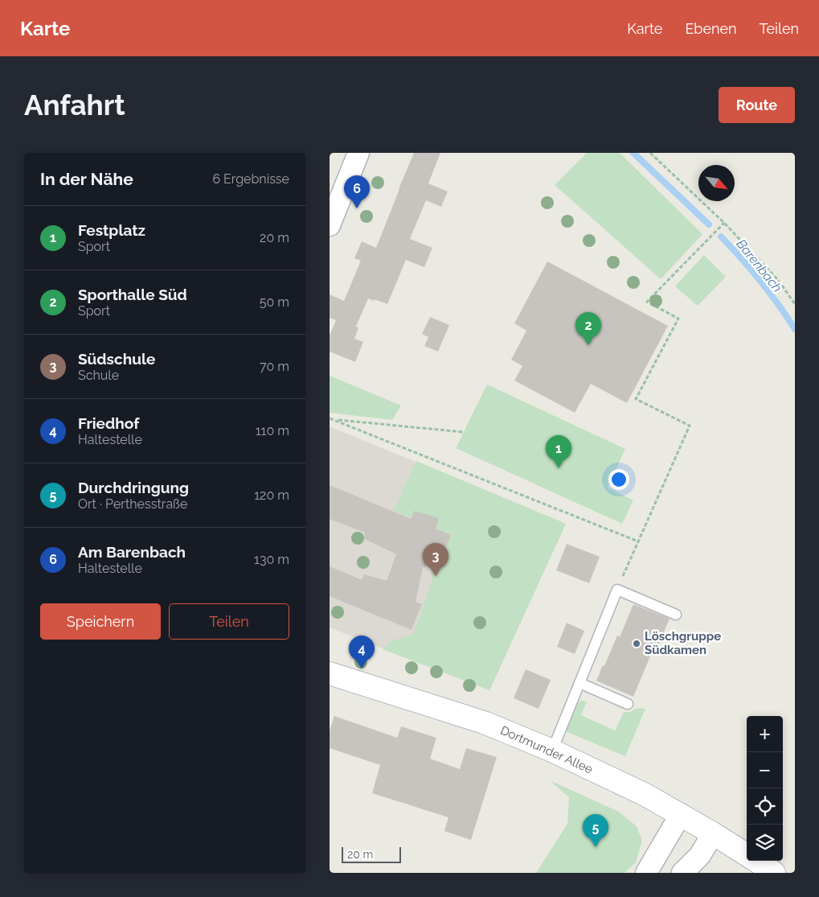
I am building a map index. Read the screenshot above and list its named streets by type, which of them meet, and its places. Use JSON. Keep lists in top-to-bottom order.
{
  "streets": {
    "main road": ["Dortmunder Allee"]
  },
  "water": ["Barenbach"],
  "places": ["Löschgruppe Südkamen"],
  "scale_bar": "20 m",
  "north": "bottom right",
  "page": {
    "header": "Karte",
    "nav": ["Karte", "Ebenen", "Teilen"],
    "buttons": [
      "Route",
      ["Speichern", "Teilen"]
    ],
    "title": "Anfahrt",
    "heading": ["In der Nähe", "6 Ergebnisse"],
    "pins": [
      "6",
      "2",
      "1",
      "3",
      "4",
      "5"
    ],
    "list": [
      {
        "mark": "1",
        "name": "Festplatz",
        "note": "Sport",
        "value": "20 m"
      },
      {
        "mark": "2",
        "name": "Sporthalle Süd",
        "note": "Sport",
        "value": "50 m"
      },
      {
        "mark": "3",
        "name": "Südschule",
        "note": "Schule",
        "value": "70 m"
      },
      {
        "mark": "4",
        "name": "Friedhof",
        "note": "Haltestelle",
        "value": "110 m"
      },
      {
        "mark": "5",
        "name": "Durchdringung",
        "note": "Ort · Perthesstraße",
        "value": "120 m"
      },
      {
        "mark": "6",
        "name": "Am Barenbach",
        "note": "Haltestelle",
        "value": "130 m"
      }
    ],
    "map_buttons": ["+", "−"],
    "scale": "20 m"
  }
}
